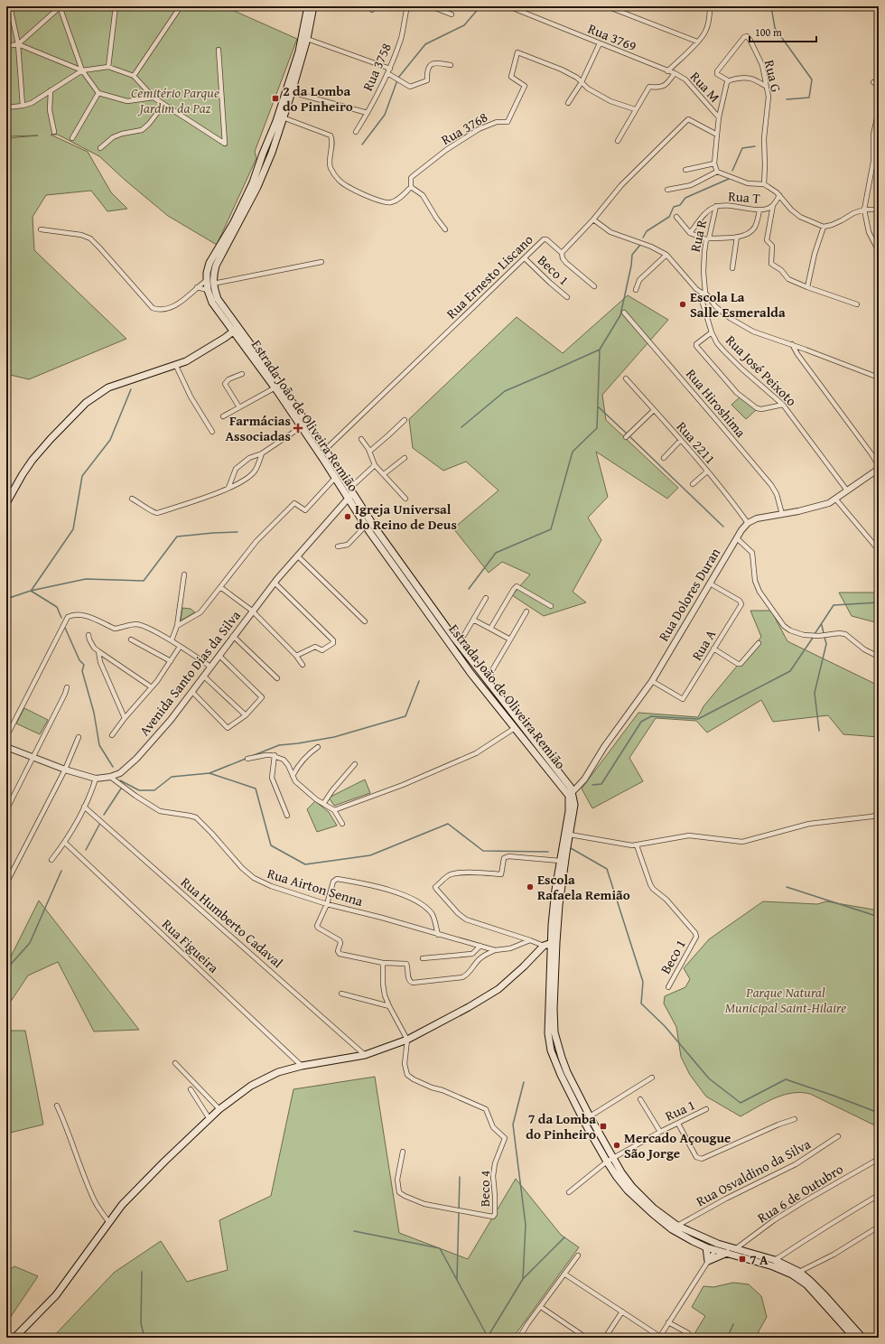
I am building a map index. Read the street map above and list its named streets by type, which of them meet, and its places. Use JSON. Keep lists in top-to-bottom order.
{
  "streets": {
    "main road": ["Estrada João de Oliveira Remião"],
    "street": [
      "Rua 3769",
      "Rua 3758",
      "Rua G",
      "Rua M",
      "Rua 3768",
      "Rua T",
      "Rua R",
      "Beco 1",
      "Rua Ernesto Liscano",
      "Rua José Peixoto",
      "Rua Hiroshima",
      "Rua 2211",
      "Rua Dolores Duran",
      "Rua A",
      "Avenida Santo Dias da Silva",
      "Rua Airton Senna",
      "Rua Humberto Cadaval",
      "Rua Figueira",
      "Rua 1",
      "Rua Osvaldino da Silva",
      "Beco 4",
      "Rua 6 de Outubro"
    ]
  },
  "crossings": [
    ["Rua 3769", "Rua M"],
    ["Rua T", "Rua R"],
    ["Rua R", "Rua José Peixoto"],
    ["Beco 1", "Rua Ernesto Liscano"],
    ["Rua Ernesto Liscano", "Estrada João de Oliveira Remião"],
    ["Estrada João de Oliveira Remião", "Rua Dolores Duran"],
    ["Estrada João de Oliveira Remião", "Avenida Santo Dias da Silva"],
    ["Rua 2211", "Rua Dolores Duran"],
    ["Rua Dolores Duran", "Rua A"],
    ["Avenida Santo Dias da Silva", "Rua Airton Senna"]
  ],
  "parks": ["Cemitério Parque Jardim da Paz", "Parque Natural Municipal Saint-Hilaire"],
  "places": {
    "transit": ["2 da Lomba do Pinheiro", "7 da Lomba do Pinheiro", "7 A"],
    "other": [
      "Escola La Salle Esmeralda",
      "Igreja Universal do Reino de Deus",
      "Escola Rafaela Remião",
      "Mercado Açougue São Jorge"
    ],
    "health": ["Farmácias Associadas"]
  },
  "scale_bar": "100 m"
}
